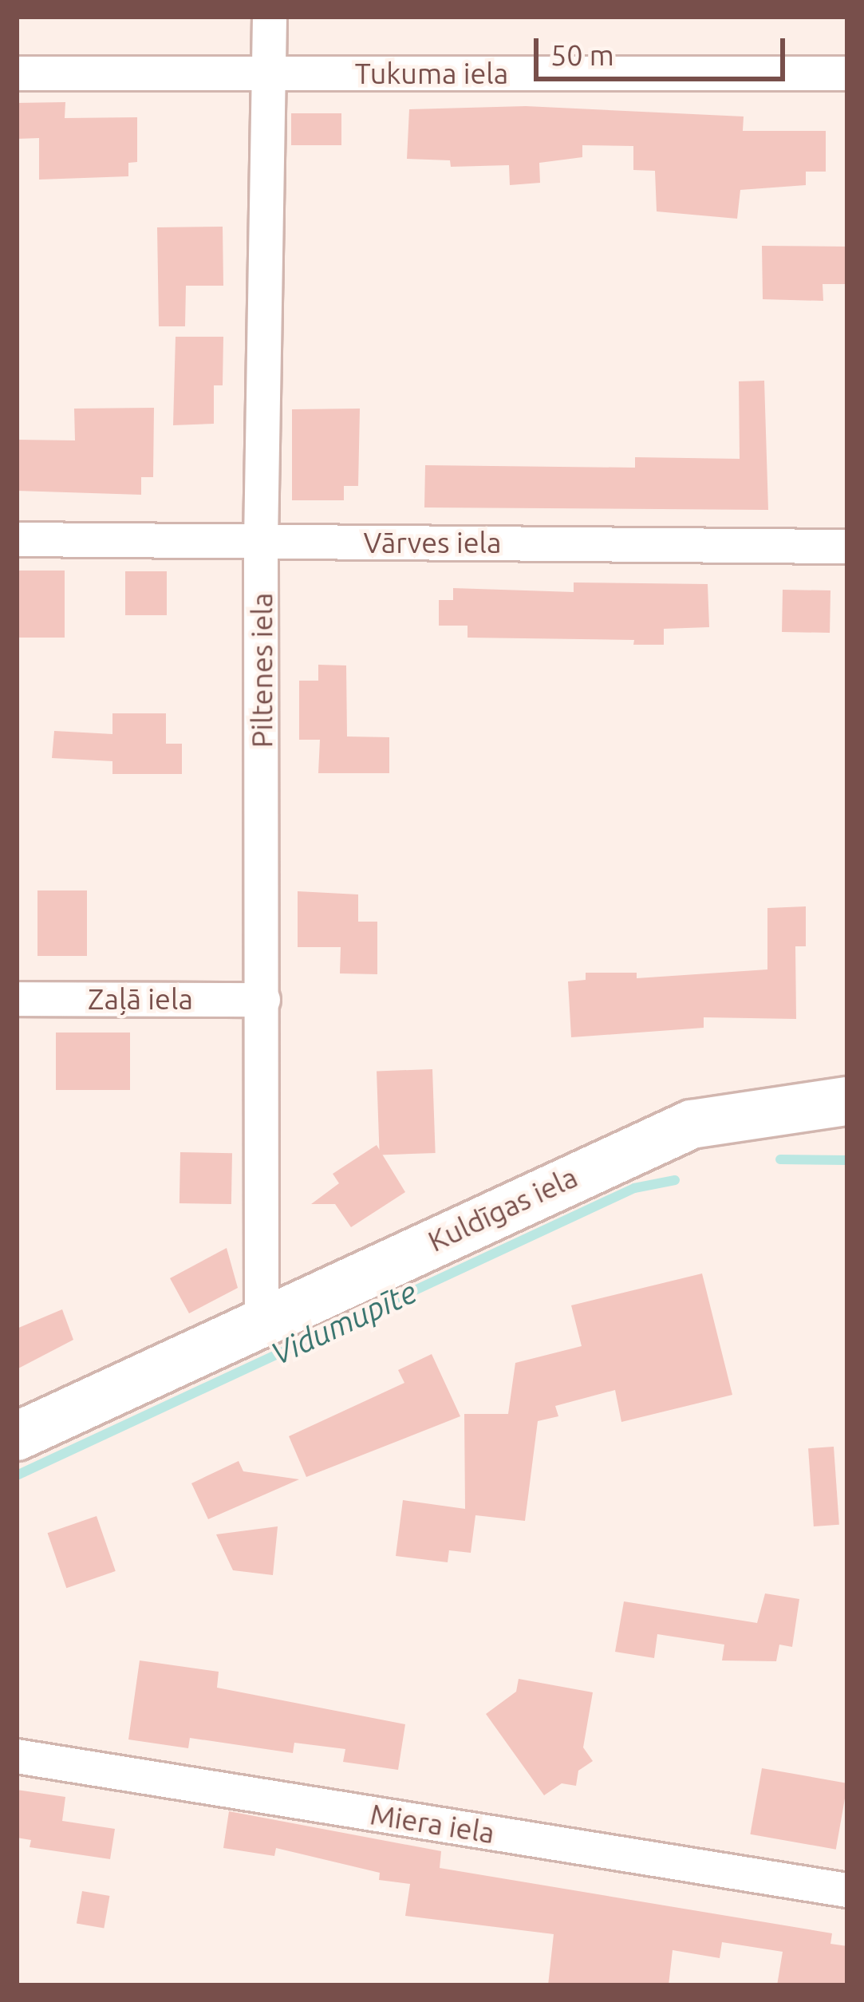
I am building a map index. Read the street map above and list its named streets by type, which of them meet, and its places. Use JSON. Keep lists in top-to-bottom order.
{
  "streets": {
    "street": [
      "Tukuma iela",
      "Vārves iela",
      "Piltenes iela",
      "Zaļā iela",
      "Kuldīgas iela",
      "Miera iela"
    ]
  },
  "crossings": [
    ["Tukuma iela", "Piltenes iela"],
    ["Vārves iela", "Piltenes iela"],
    ["Piltenes iela", "Zaļā iela"],
    ["Piltenes iela", "Kuldīgas iela"]
  ],
  "water": ["Vidumupīte"],
  "scale_bar": "50 m"
}
